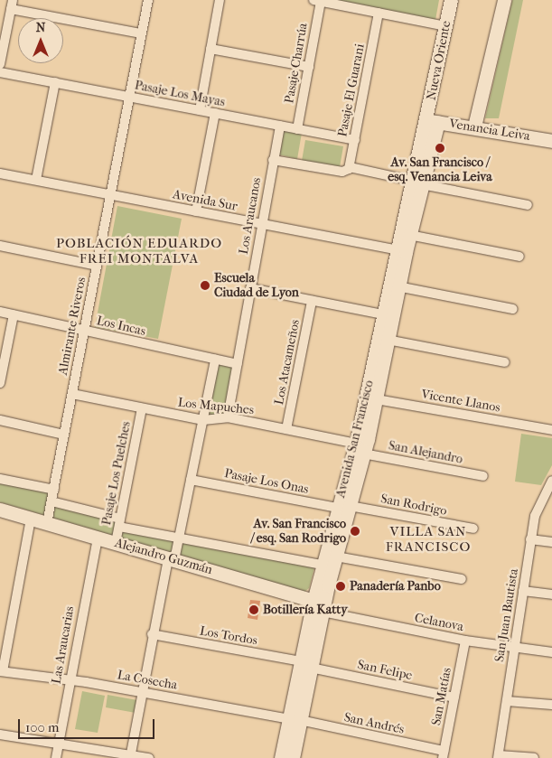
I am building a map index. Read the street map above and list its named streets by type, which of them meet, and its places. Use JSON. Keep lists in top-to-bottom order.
{
  "streets": {
    "main road": [
      "Nueva Oriente",
      "Venancia Leiva",
      "Avenida San Francisco",
      "Alejandro Guzmán"
    ],
    "street": [
      "Pasaje Charrúa",
      "Pasaje El Guarani",
      "Pasaje Los Mayas",
      "Avenida Sur",
      "Los Araucanos",
      "Almirante Riveros",
      "Los Incas",
      "Los Atacameños",
      "Vicente Llanos",
      "Los Mapuches",
      "San Alejandro",
      "Pasaje Los Puelches",
      "Pasaje Los Onas",
      "San Rodrigo",
      "San Juan Bautista",
      "Celanova",
      "Los Tordos",
      "Las Araucarias",
      "San Felipe",
      "La Cosecha",
      "San Matías",
      "San Andrés"
    ]
  },
  "crossings": [
    ["Nueva Oriente", "Venancia Leiva"],
    ["Nueva Oriente", "Avenida San Francisco"],
    ["Pasaje Charrúa", "Pasaje Los Mayas"],
    ["Pasaje El Guarani", "Pasaje Los Mayas"],
    ["Pasaje Los Mayas", "Los Araucanos"],
    ["Pasaje Los Mayas", "Almirante Riveros"],
    ["Venancia Leiva", "Avenida San Francisco"],
    ["Avenida Sur", "Los Araucanos"],
    ["Avenida Sur", "Almirante Riveros"],
    ["Avenida Sur", "Avenida San Francisco"],
    ["Los Araucanos", "Los Incas"],
    ["Los Araucanos", "Los Mapuches"],
    ["Almirante Riveros", "Los Incas"],
    ["Almirante Riveros", "Los Mapuches"],
    ["Almirante Riveros", "Alejandro Guzmán"],
    ["Los Atacameños", "Los Mapuches"],
    ["Vicente Llanos", "Avenida San Francisco"],
    ["Los Mapuches", "Avenida San Francisco"],
    ["Los Mapuches", "San Alejandro"],
    ["Los Mapuches", "Pasaje Los Puelches"],
    ["Avenida San Francisco", "San Alejandro"],
    ["Avenida San Francisco", "Pasaje Los Onas"],
    ["Avenida San Francisco", "San Rodrigo"],
    ["Avenida San Francisco", "Alejandro Guzmán"],
    ["Avenida San Francisco", "Celanova"],
    ["Avenida San Francisco", "Los Tordos"],
    ["Avenida San Francisco", "San Felipe"],
    ["Avenida San Francisco", "La Cosecha"],
    ["Avenida San Francisco", "San Andrés"],
    ["Pasaje Los Puelches", "Alejandro Guzmán"],
    ["Pasaje Los Onas", "San Rodrigo"],
    ["Alejandro Guzmán", "Las Araucarias"],
    ["San Juan Bautista", "Celanova"],
    ["Celanova", "San Matías"],
    ["Los Tordos", "San Felipe"],
    ["Las Araucarias", "La Cosecha"],
    ["San Felipe", "San Matías"],
    ["La Cosecha", "San Andrés"],
    ["San Matías", "San Andrés"]
  ],
  "districts": ["POBLACIÓN EDUARDO FREI MONTALVA", "VILLA SAN FRANCISCO"],
  "places": [
    "Av. San Francisco / esq. Venancia Leiva",
    "Escuela Ciudad de Lyon",
    "Av. San Francisco / esq. San Rodrigo",
    "Panadería Panbo",
    "Botillería Katty"
  ],
  "scale_bar": "100 m",
  "north": "top"
}
